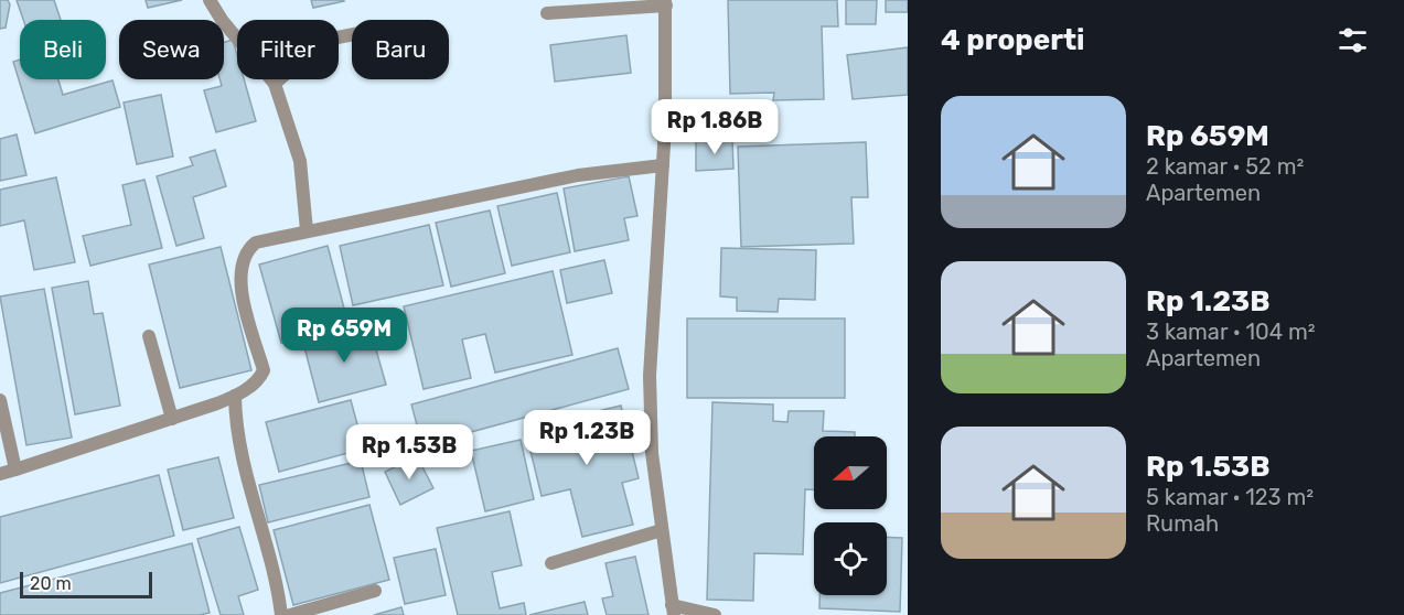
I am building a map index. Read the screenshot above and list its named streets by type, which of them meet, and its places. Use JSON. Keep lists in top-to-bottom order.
{
  "scale_bar": "20 m",
  "north": "left",
  "page": {
    "heading": "4 properti",
    "chip": [
      "Beli",
      "Sewa",
      "Filter",
      "Baru"
    ],
    "list": [
      {
        "name": "Rp 659M",
        "note": "2 kamar · 52 m² · Apartemen"
      },
      {
        "name": "Rp 1.23B",
        "note": "3 kamar · 104 m² · Apartemen"
      },
      {
        "name": "Rp 1.53B",
        "note": "5 kamar · 123 m² · Rumah"
      }
    ],
    "price": [
      "Rp 1.86B",
      "Rp 659M",
      "Rp 1.23B",
      "Rp 1.53B"
    ],
    "scale": "20 m"
  }
}
